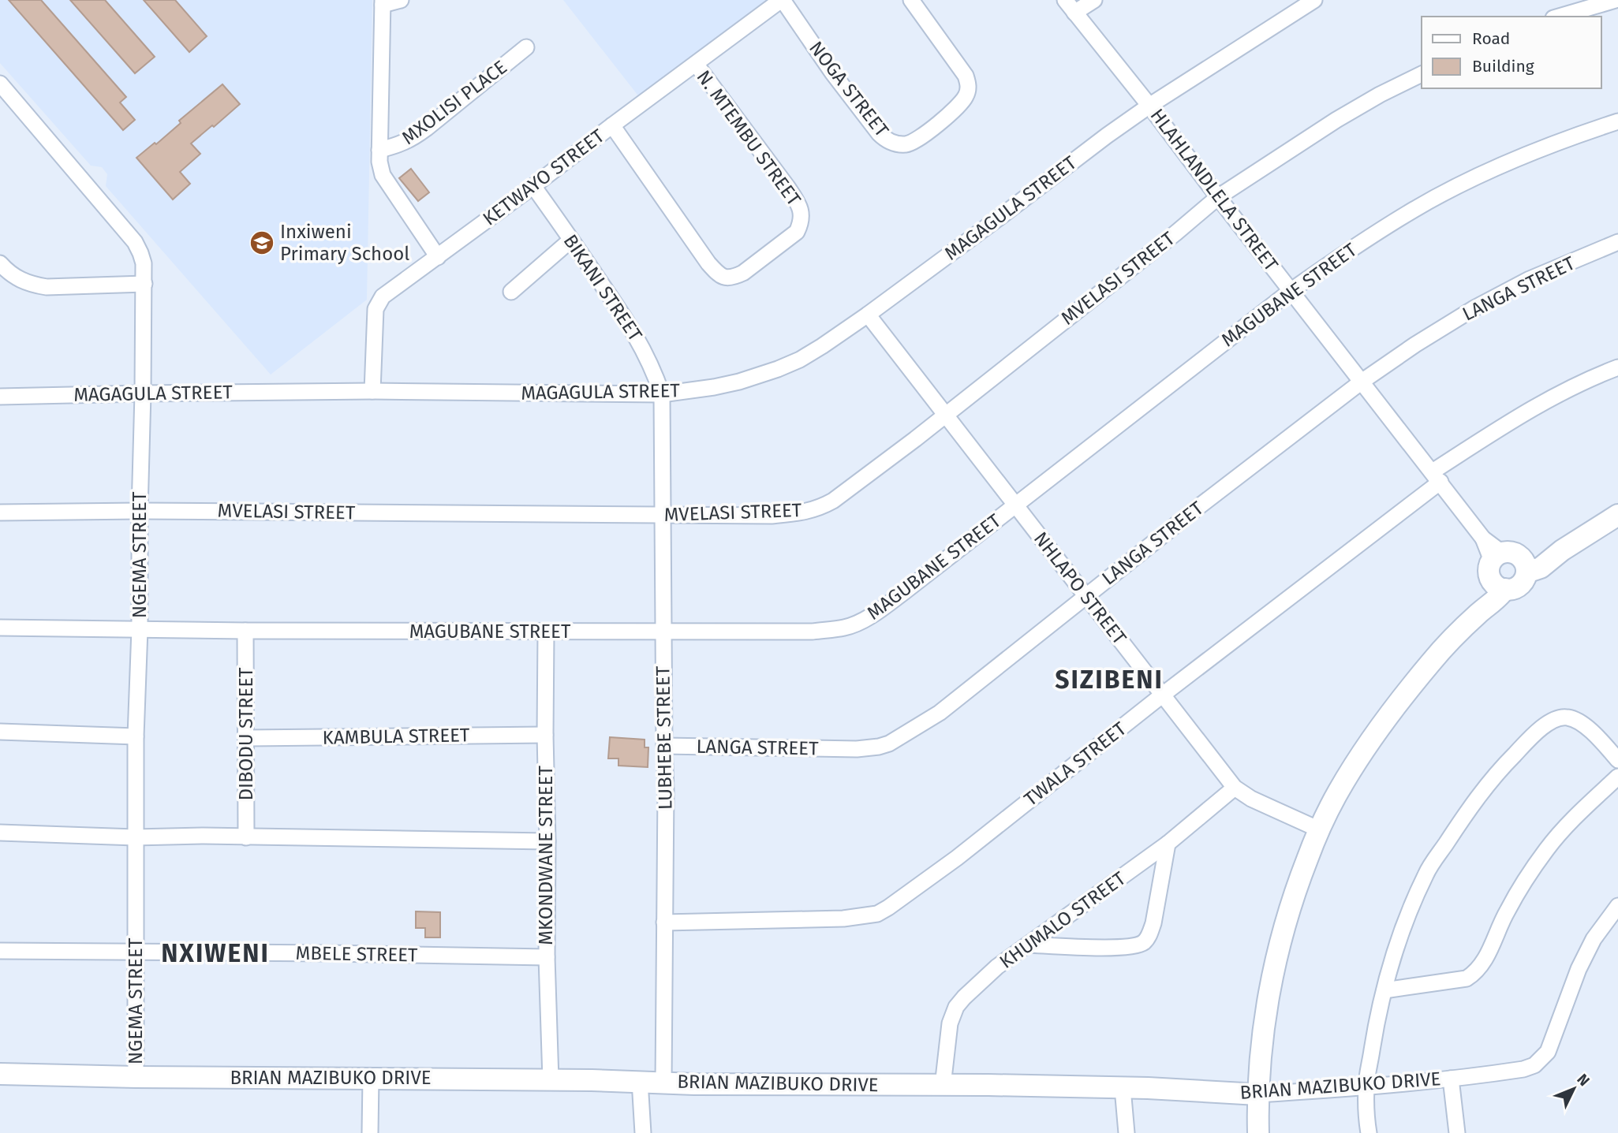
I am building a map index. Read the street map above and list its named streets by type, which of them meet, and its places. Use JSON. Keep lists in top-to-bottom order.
{
  "streets": {
    "street": [
      "NOGA STREET",
      "MXOLISI PLACE",
      "N. MTEMBU STREET",
      "KETWAYO STREET",
      "HLAHLANDLELA STREET",
      "MAGAGULA STREET",
      "MVELASI STREET",
      "BIKANI STREET",
      "LANGA STREET",
      "MAGUBANE STREET",
      "NGEMA STREET",
      "NHLAPO STREET",
      "DIBODU STREET",
      "KAMBULA STREET",
      "LUBHEBE STREET",
      "TWALA STREET",
      "MKONDWANE STREET",
      "KHUMALO STREET",
      "MBELE STREET",
      "BRIAN MAZIBUKO DRIVE"
    ]
  },
  "crossings": [
    ["NOGA STREET", "KETWAYO STREET"],
    ["N. MTEMBU STREET", "KETWAYO STREET"],
    ["KETWAYO STREET", "MAGAGULA STREET"],
    ["KETWAYO STREET", "BIKANI STREET"],
    ["HLAHLANDLELA STREET", "MAGAGULA STREET"],
    ["HLAHLANDLELA STREET", "MVELASI STREET"],
    ["HLAHLANDLELA STREET", "LANGA STREET"],
    ["HLAHLANDLELA STREET", "MAGUBANE STREET"],
    ["HLAHLANDLELA STREET", "TWALA STREET"],
    ["MAGAGULA STREET", "BIKANI STREET"],
    ["MAGAGULA STREET", "NGEMA STREET"],
    ["MAGAGULA STREET", "NHLAPO STREET"],
    ["MAGAGULA STREET", "LUBHEBE STREET"],
    ["MVELASI STREET", "NGEMA STREET"],
    ["MVELASI STREET", "NHLAPO STREET"],
    ["MVELASI STREET", "LUBHEBE STREET"],
    ["BIKANI STREET", "LUBHEBE STREET"],
    ["LANGA STREET", "NHLAPO STREET"],
    ["LANGA STREET", "LUBHEBE STREET"],
    ["MAGUBANE STREET", "NGEMA STREET"],
    ["MAGUBANE STREET", "NHLAPO STREET"],
    ["MAGUBANE STREET", "DIBODU STREET"],
    ["MAGUBANE STREET", "LUBHEBE STREET"],
    ["MAGUBANE STREET", "MKONDWANE STREET"],
    ["NGEMA STREET", "MBELE STREET"],
    ["NGEMA STREET", "BRIAN MAZIBUKO DRIVE"],
    ["NHLAPO STREET", "TWALA STREET"],
    ["NHLAPO STREET", "KHUMALO STREET"],
    ["DIBODU STREET", "KAMBULA STREET"],
    ["KAMBULA STREET", "MKONDWANE STREET"],
    ["LUBHEBE STREET", "TWALA STREET"],
    ["LUBHEBE STREET", "BRIAN MAZIBUKO DRIVE"],
    ["MKONDWANE STREET", "MBELE STREET"],
    ["MKONDWANE STREET", "BRIAN MAZIBUKO DRIVE"],
    ["KHUMALO STREET", "BRIAN MAZIBUKO DRIVE"]
  ],
  "districts": ["SIZIBENI", "NXIWENI"],
  "places": {
    "school or university": ["Inxiweni Primary School"]
  },
  "legend": ["Road", "Building"],
  "north": "top right"
}
